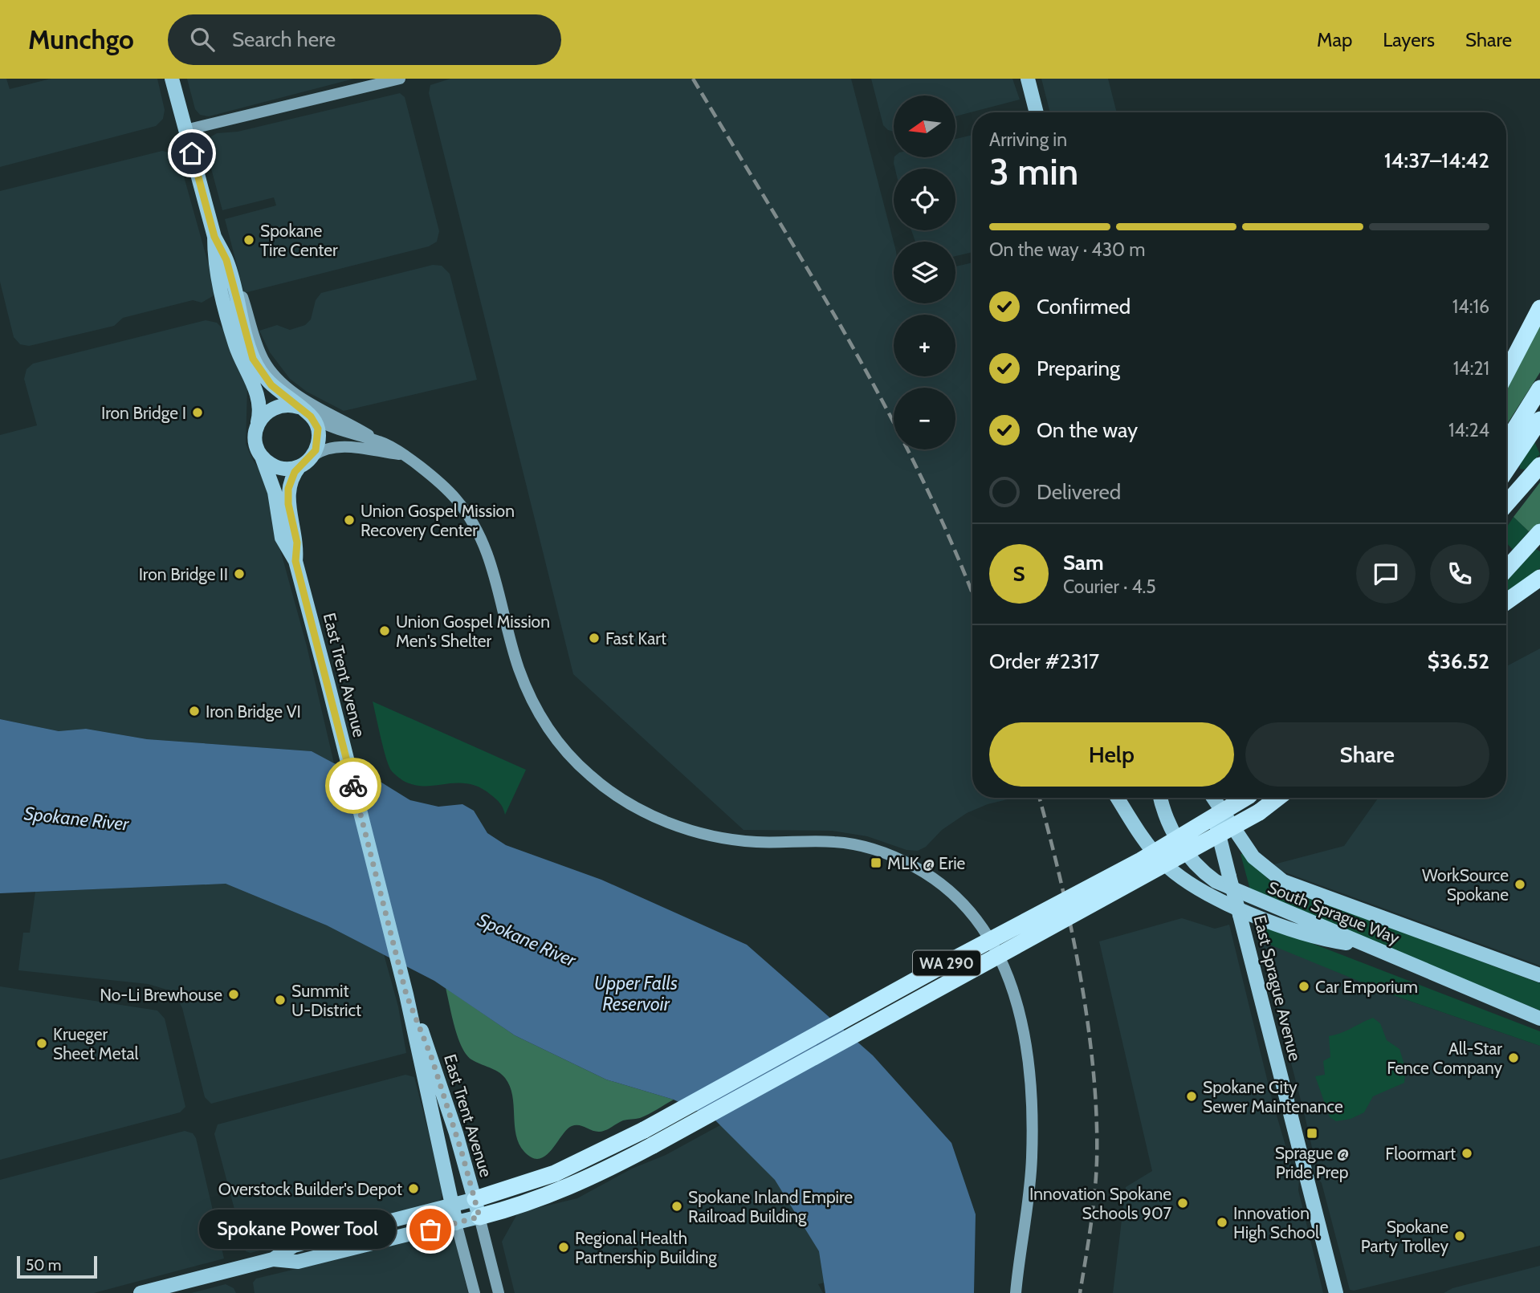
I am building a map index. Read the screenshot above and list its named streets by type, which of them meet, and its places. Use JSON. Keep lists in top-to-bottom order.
{
  "streets": {
    "highway": ["WA 290"],
    "main road": ["East Trent Avenue", "South Sprague Way", "East Sprague Avenue"]
  },
  "crossings": [
    ["East Trent Avenue", "WA 290"]
  ],
  "water": ["Spokane River", "Upper Falls Reservoir"],
  "places": {
    "other": [
      "Spokane Tire Center",
      "Iron Bridge I",
      "Union Gospel Mission Recovery Center",
      "Iron Bridge II",
      "Union Gospel Mission Men's Shelter",
      "Fast Kart",
      "Iron Bridge VI",
      "WorkSource Spokane",
      "Car Emporium",
      "No-Li Brewhouse",
      "Summit U-District",
      "Krueger Sheet Metal",
      "All-Star Fence Company",
      "Spokane City Sewer Maintenance",
      "Floormart",
      "Overstock Builder's Depot",
      "Innovation Spokane Schools 907",
      "Spokane Inland Empire Railroad Building",
      "Innovation High School",
      "Spokane Power Tool",
      "Spokane Party Trolley",
      "Regional Health Partnership Building"
    ],
    "transit": ["MLK @ Erie", "Sprague @ Pride Prep"]
  },
  "scale_bar": "50 m",
  "north": "left",
  "page": {
    "header": "Munchgo",
    "search": "Search here",
    "nav": ["Map", "Layers", "Share"],
    "map_buttons": ["+", "−"],
    "heading": ["3 min", "Arriving in", "14:37–14:42"],
    "panel": [
      "Sam",
      "Courier · 4.5",
      "Order #2317",
      "$36.52"
    ],
    "bar": "On the way · 430 m",
    "list": [
      ["Confirmed", "14:16"],
      ["Preparing", "14:21"],
      ["On the way", "14:24"],
      "Delivered"
    ],
    "round": "S",
    "buttons": ["Help", "Share"],
    "bubble": "Spokane Power Tool",
    "scale": "50 m"
  }
}
